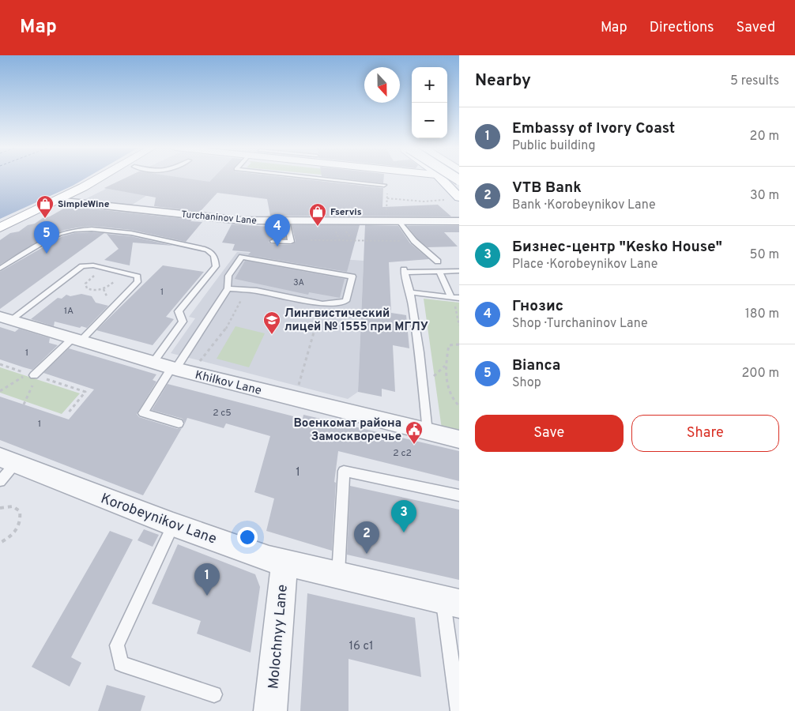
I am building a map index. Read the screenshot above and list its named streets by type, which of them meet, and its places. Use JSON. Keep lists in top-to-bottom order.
{
  "streets": {
    "street": [
      "Turchaninov Lane",
      "Khilkov Lane",
      "Korobeynikov Lane",
      "Molochnyy Lane"
    ]
  },
  "crossings": [
    ["Korobeynikov Lane", "Molochnyy Lane"]
  ],
  "places": {
    "shop": ["SimpleWine", "Fservis"],
    "school or university": ["Лингвистический лицей № 1555 при МГЛУ"],
    "public building": ["Военкомат района Замоскворечье"]
  },
  "house_numbers": [
    "3А",
    "1",
    "1А",
    "1",
    "2 с5",
    "1",
    "2 c2",
    "1",
    "16 с1"
  ],
  "north": "bottom",
  "page": {
    "header": "Map",
    "nav": ["Map", "Directions", "Saved"],
    "heading": ["Nearby", "5 results"],
    "map_buttons": ["+", "−"],
    "list": [
      {
        "mark": "1",
        "name": "Embassy of Ivory Coast",
        "note": "Public building",
        "value": "20 m"
      },
      {
        "mark": "2",
        "name": "VTB Bank",
        "note": "Bank · Korobeynikov Lane",
        "value": "30 m"
      },
      {
        "mark": "3",
        "name": "Бизнес-центр \"Kesko House\"",
        "note": "Place · Korobeynikov Lane",
        "value": "50 m"
      },
      {
        "mark": "4",
        "name": "Гнозис",
        "note": "Shop · Turchaninov Lane",
        "value": "180 m"
      },
      {
        "mark": "5",
        "name": "Bianca",
        "note": "Shop",
        "value": "200 m"
      }
    ],
    "pins": [
      "4",
      "5",
      "3",
      "2",
      "1"
    ],
    "buttons": ["Save", "Share"]
  }
}
